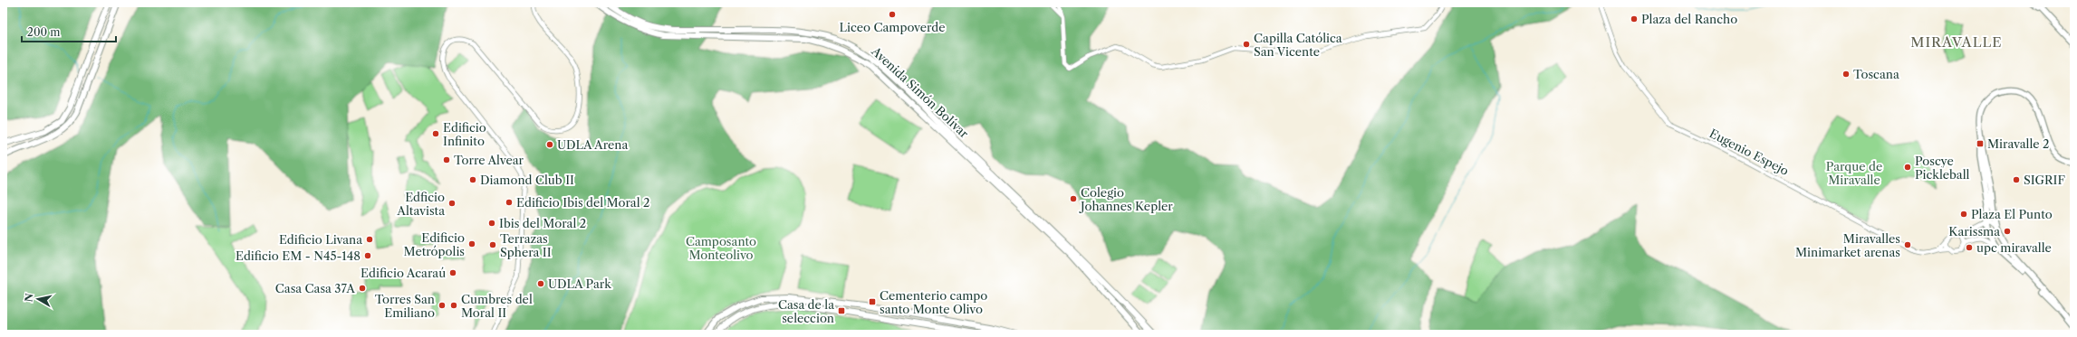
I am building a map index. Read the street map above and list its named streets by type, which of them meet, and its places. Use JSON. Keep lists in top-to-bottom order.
{
  "streets": {
    "highway": ["Avenida Simón Bolívar"],
    "street": ["Eugenio Espejo"]
  },
  "districts": ["MIRAVALLE"],
  "parks": ["Parque de Miravalle", "Camposanto Monteolivo"],
  "places": {
    "other": [
      "Liceo Campoverde",
      "Plaza del Rancho",
      "Capilla Católica San Vicente",
      "Toscana",
      "Edificio Infinito",
      "UDLA Arena",
      "Torre Alvear",
      "Poscye Pickleball",
      "Diamond Club II",
      "SIGRIF",
      "Colegio Johannes Kepler",
      "Edificio Ibis del Moral 2",
      "Edficio Altavista",
      "Plaza El Punto",
      "Ibis del Moral 2",
      "Karissma",
      "Edificio Livana",
      "Edificio Metrópolis",
      "Terrazas Sphera II",
      "Miravalles Minimarket arenas",
      "upc miravalle",
      "Edificio EM - N45-148",
      "Edificio Acaraú",
      "UDLA Park",
      "Casa Casa 37A",
      "Torres San Emiliano",
      "Cumbres del Moral II"
    ],
    "transit": ["Miravalle 2", "Cementerio campo santo Monte Olivo", "Casa de la seleccion"]
  },
  "scale_bar": "200 m",
  "north": "left"
}
